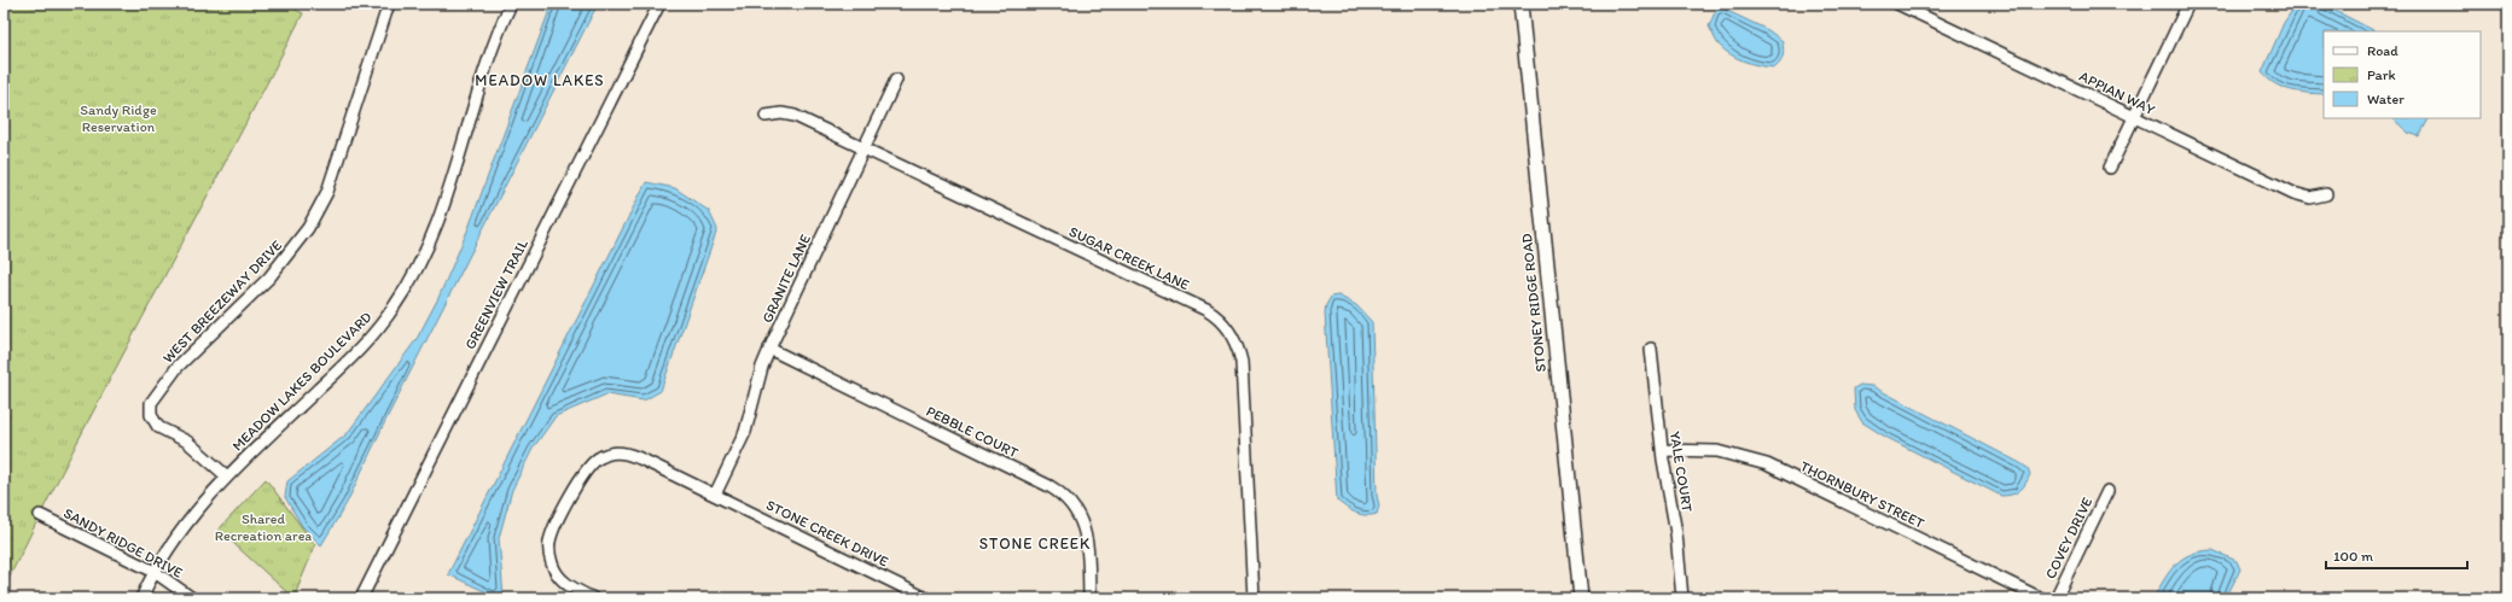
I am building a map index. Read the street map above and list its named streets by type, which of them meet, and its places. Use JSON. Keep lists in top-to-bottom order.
{
  "streets": {
    "street": [
      "APPIAN WAY",
      "SUGAR CREEK LANE",
      "GRANITE LANE",
      "GREENVIEW TRAIL",
      "WEST BREEZEWAY DRIVE",
      "STONEY RIDGE ROAD",
      "MEADOW LAKES BOULEVARD",
      "PEBBLE COURT",
      "YALE COURT",
      "THORNBURY STREET",
      "STONE CREEK DRIVE",
      "COVEY DRIVE",
      "SANDY RIDGE DRIVE"
    ]
  },
  "crossings": [
    ["SUGAR CREEK LANE", "GRANITE LANE"],
    ["GRANITE LANE", "PEBBLE COURT"],
    ["GRANITE LANE", "STONE CREEK DRIVE"],
    ["WEST BREEZEWAY DRIVE", "MEADOW LAKES BOULEVARD"],
    ["MEADOW LAKES BOULEVARD", "SANDY RIDGE DRIVE"],
    ["YALE COURT", "THORNBURY STREET"]
  ],
  "districts": ["MEADOW LAKES", "STONE CREEK"],
  "parks": ["Sandy Ridge Reservation", "Shared Recreation area"],
  "legend": ["Road", "Park", "Water"],
  "scale_bar": "100 m"
}
